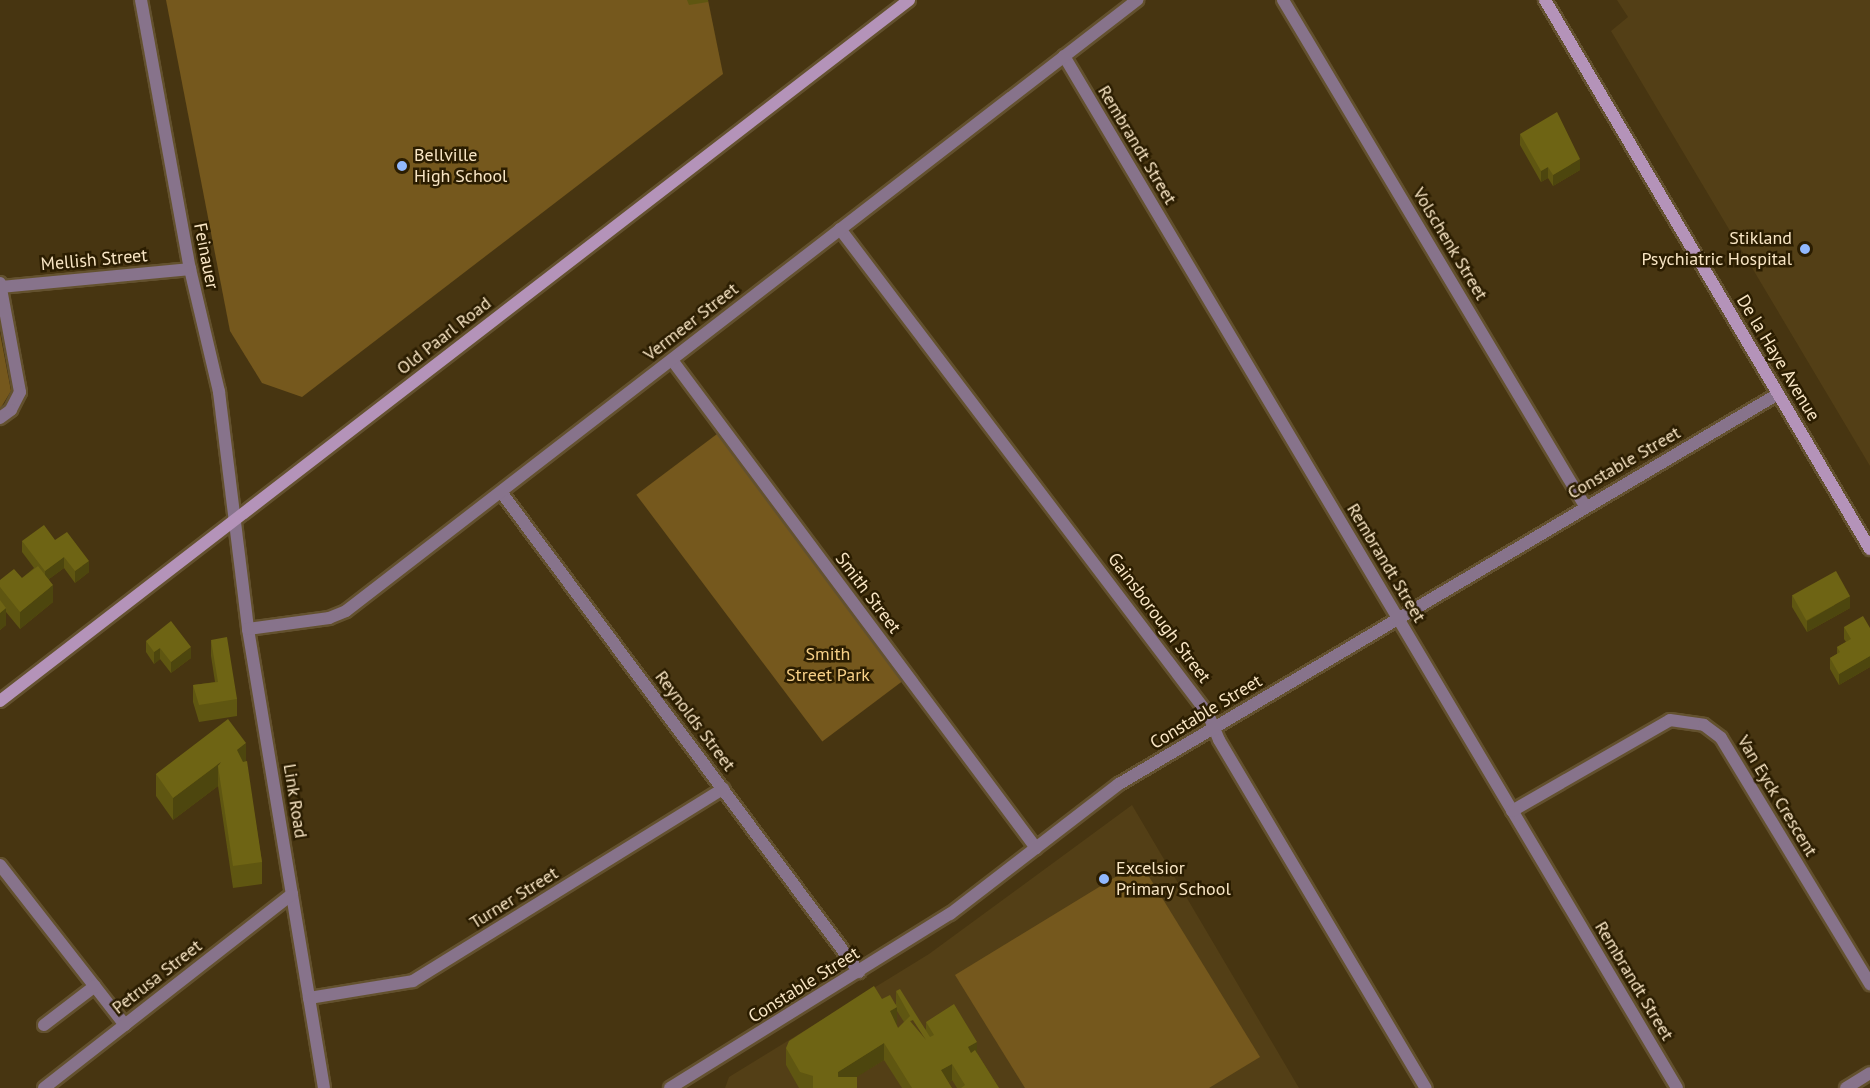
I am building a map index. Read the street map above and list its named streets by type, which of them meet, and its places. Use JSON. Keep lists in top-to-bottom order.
{
  "streets": {
    "main road": ["Old Paarl Road", "De la Haye Avenue"],
    "street": [
      "Rembrandt Street",
      "Volschenk Street",
      "Feinauer",
      "Mellish Street",
      "Vermeer Street",
      "Constable Street",
      "Smith Street",
      "Gainsborough Street",
      "Reynolds Street",
      "Van Eyck Crescent",
      "Link Road",
      "Turner Street",
      "Petrusa Street"
    ]
  },
  "crossings": [
    ["Rembrandt Street", "Vermeer Street"],
    ["Rembrandt Street", "Constable Street"],
    ["Rembrandt Street", "Van Eyck Crescent"],
    ["Volschenk Street", "Constable Street"],
    ["Feinauer", "Mellish Street"],
    ["Feinauer", "Old Paarl Road"],
    ["Feinauer", "Link Road"],
    ["Vermeer Street", "Smith Street"],
    ["Vermeer Street", "Gainsborough Street"],
    ["Vermeer Street", "Reynolds Street"],
    ["Vermeer Street", "Link Road"],
    ["Old Paarl Road", "Link Road"],
    ["De la Haye Avenue", "Constable Street"],
    ["Constable Street", "Smith Street"],
    ["Constable Street", "Gainsborough Street"],
    ["Constable Street", "Reynolds Street"],
    ["Reynolds Street", "Turner Street"],
    ["Link Road", "Turner Street"],
    ["Link Road", "Petrusa Street"]
  ],
  "parks": ["Smith Street Park"],
  "places": ["Bellville High School", "Stikland Psychiatric Hospital", "Excelsior Primary School"]
}
